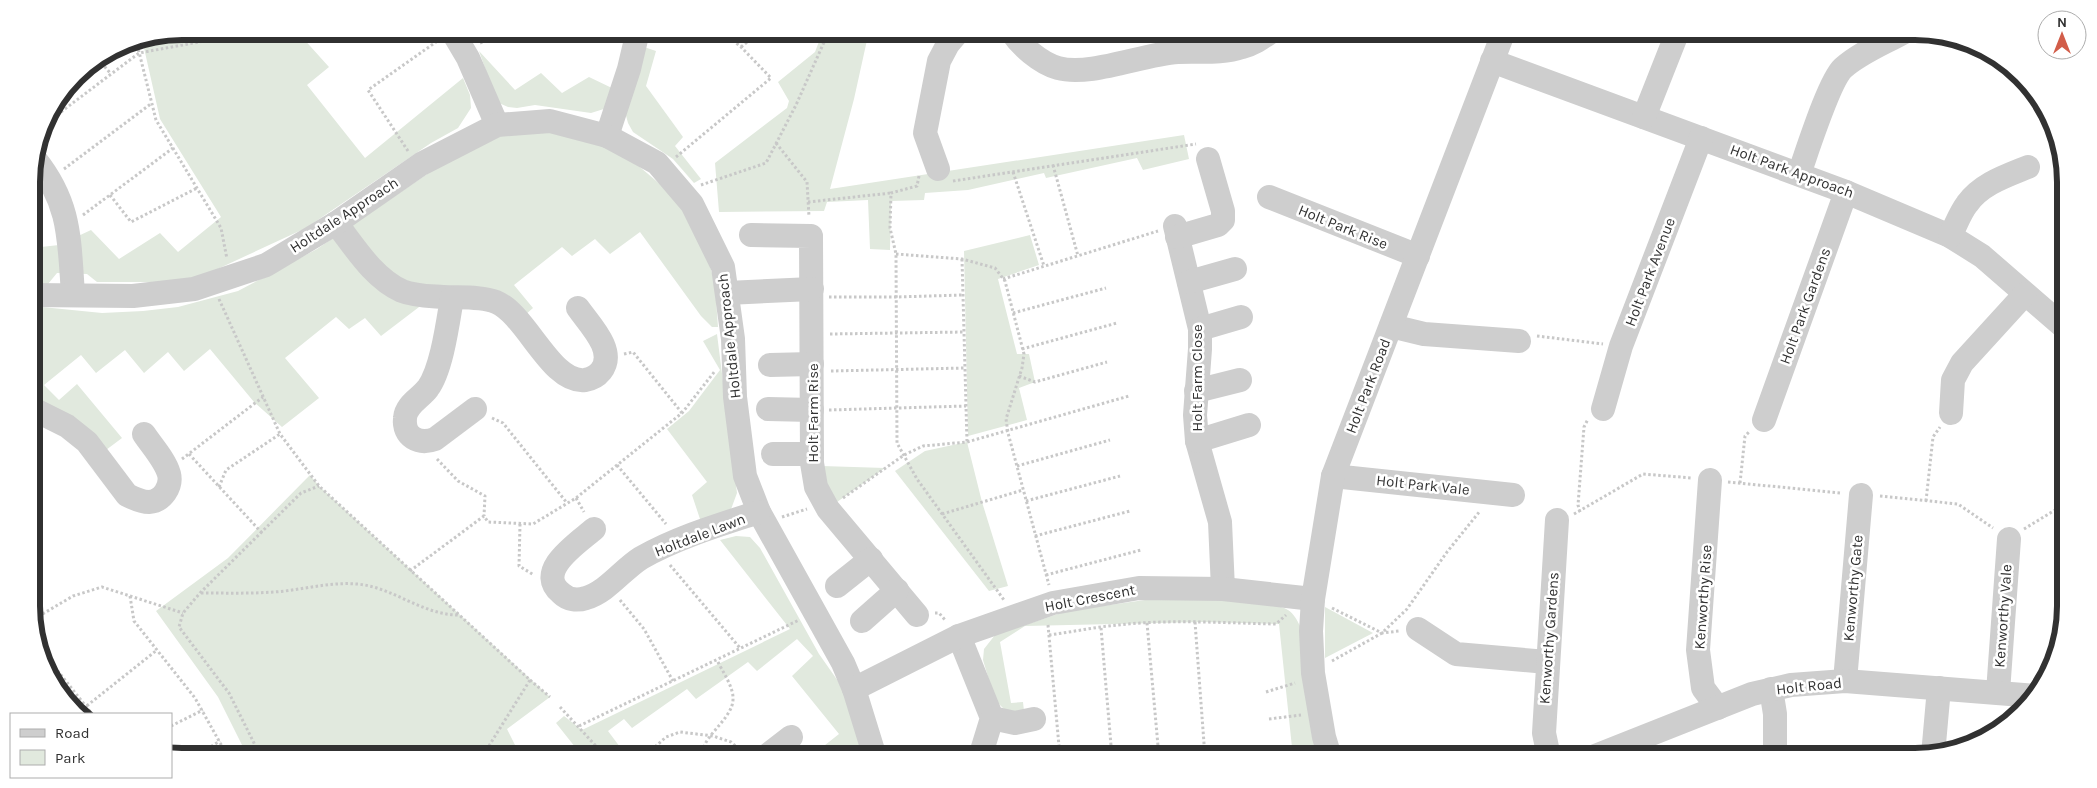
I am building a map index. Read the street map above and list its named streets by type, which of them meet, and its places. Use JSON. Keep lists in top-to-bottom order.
{
  "streets": {
    "street": [
      "Holt Park Approach",
      "Holtdale Approach",
      "Holt Park Rise",
      "Holt Park Avenue",
      "Holt Park Gardens",
      "Holt Farm Close",
      "Holt Park Road",
      "Holt Farm Rise",
      "Holt Park Vale",
      "Holtdale Lawn",
      "Kenworthy Gate",
      "Kenworthy Rise",
      "Holt Crescent",
      "Kenworthy Vale",
      "Kenworthy Gardens",
      "Holt Road"
    ]
  },
  "crossings": [
    ["Holt Park Approach", "Holt Park Avenue"],
    ["Holt Park Approach", "Holt Park Gardens"],
    ["Holt Park Approach", "Holt Park Road"],
    ["Holtdale Approach", "Holtdale Lawn"],
    ["Holtdale Approach", "Holt Crescent"],
    ["Holt Park Rise", "Holt Park Road"],
    ["Holt Farm Close", "Holt Crescent"],
    ["Holt Park Road", "Holt Park Vale"],
    ["Holt Park Road", "Holt Crescent"],
    ["Kenworthy Gate", "Holt Road"],
    ["Kenworthy Rise", "Holt Road"],
    ["Kenworthy Vale", "Holt Road"]
  ],
  "legend": ["Road", "Park"],
  "north": "top"
}
